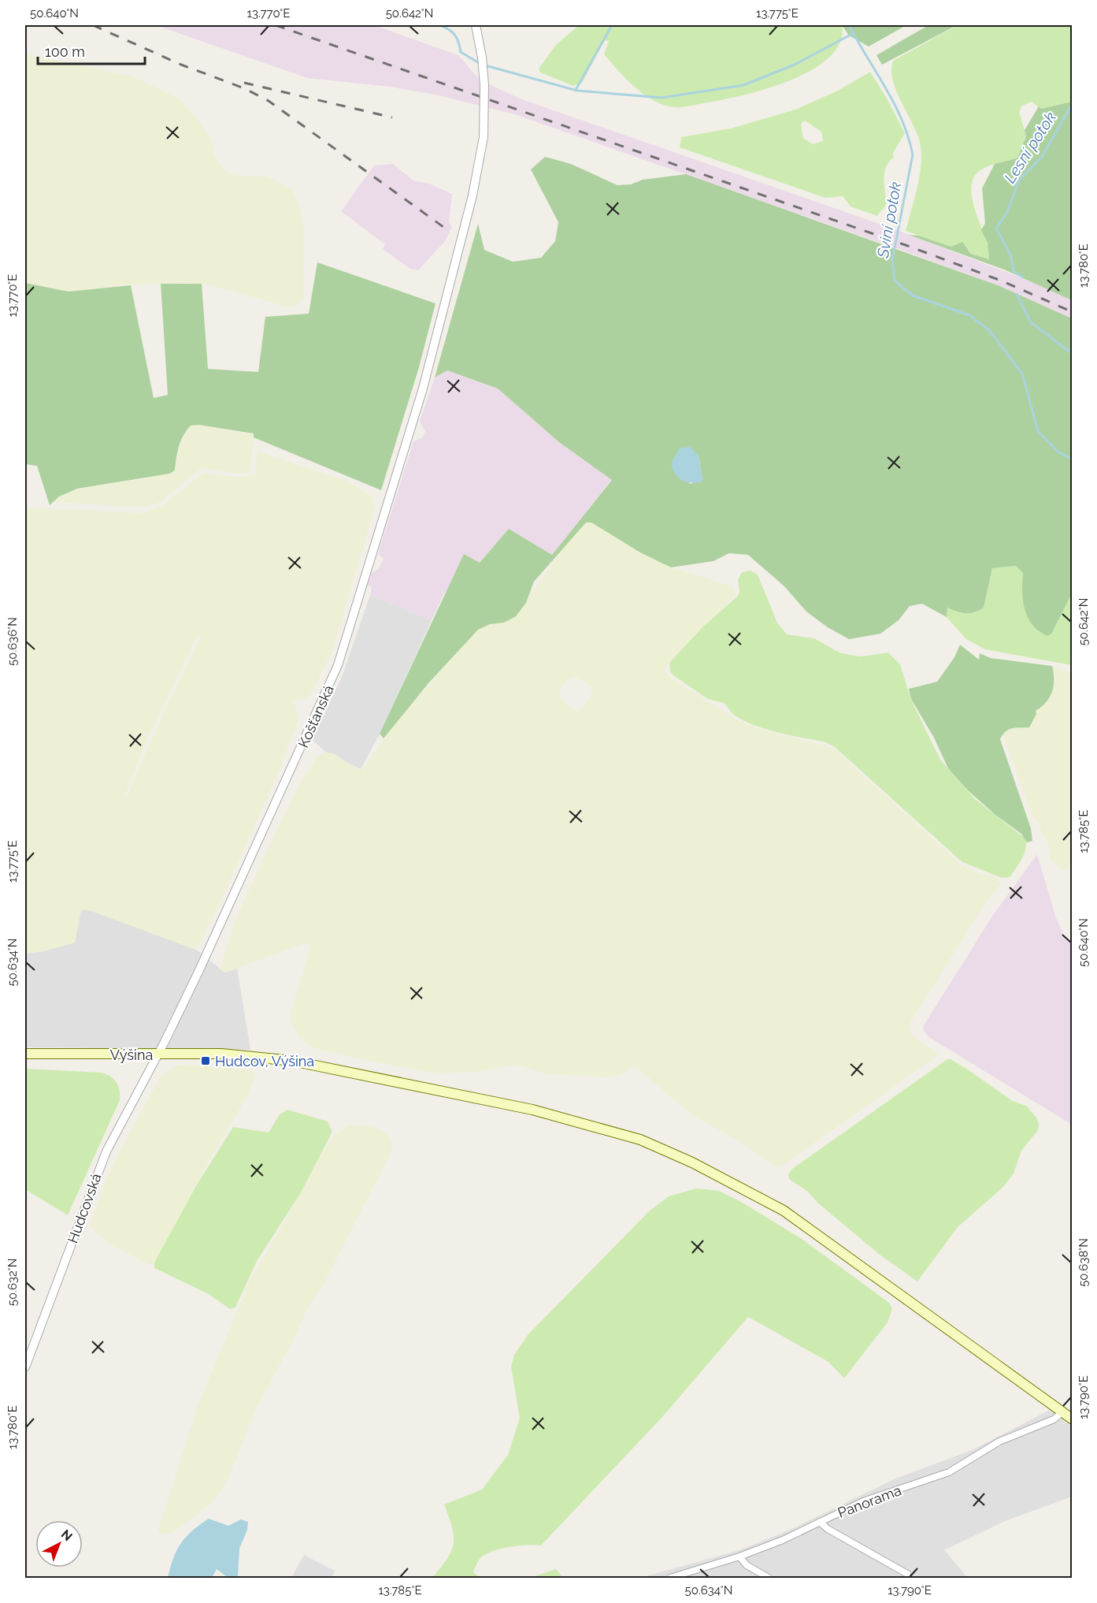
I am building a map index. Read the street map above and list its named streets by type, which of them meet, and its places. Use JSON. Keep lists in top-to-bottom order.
{
  "streets": {
    "main road": ["Výšina"],
    "street": ["Košťanská", "Hudcovská", "Panorama"]
  },
  "crossings": [
    ["Košťanská", "Výšina"],
    ["Košťanská", "Hudcovská"],
    ["Výšina", "Hudcovská"],
    ["Výšina", "Panorama"]
  ],
  "water": ["Lesní potok", "Sviní potok"],
  "places": {
    "transit": ["Hudcov, Výšina"]
  },
  "scale_bar": "100 m",
  "north": "top right",
  "coordinates": [
    "50.640°N",
    "13.770°E",
    "50.642°N",
    "13.775°E",
    "13.780°E",
    "50.636°N",
    "13.785°E",
    "50.634°N",
    "50.638°N",
    "50.632°N",
    "13.790°E"
  ]
}
